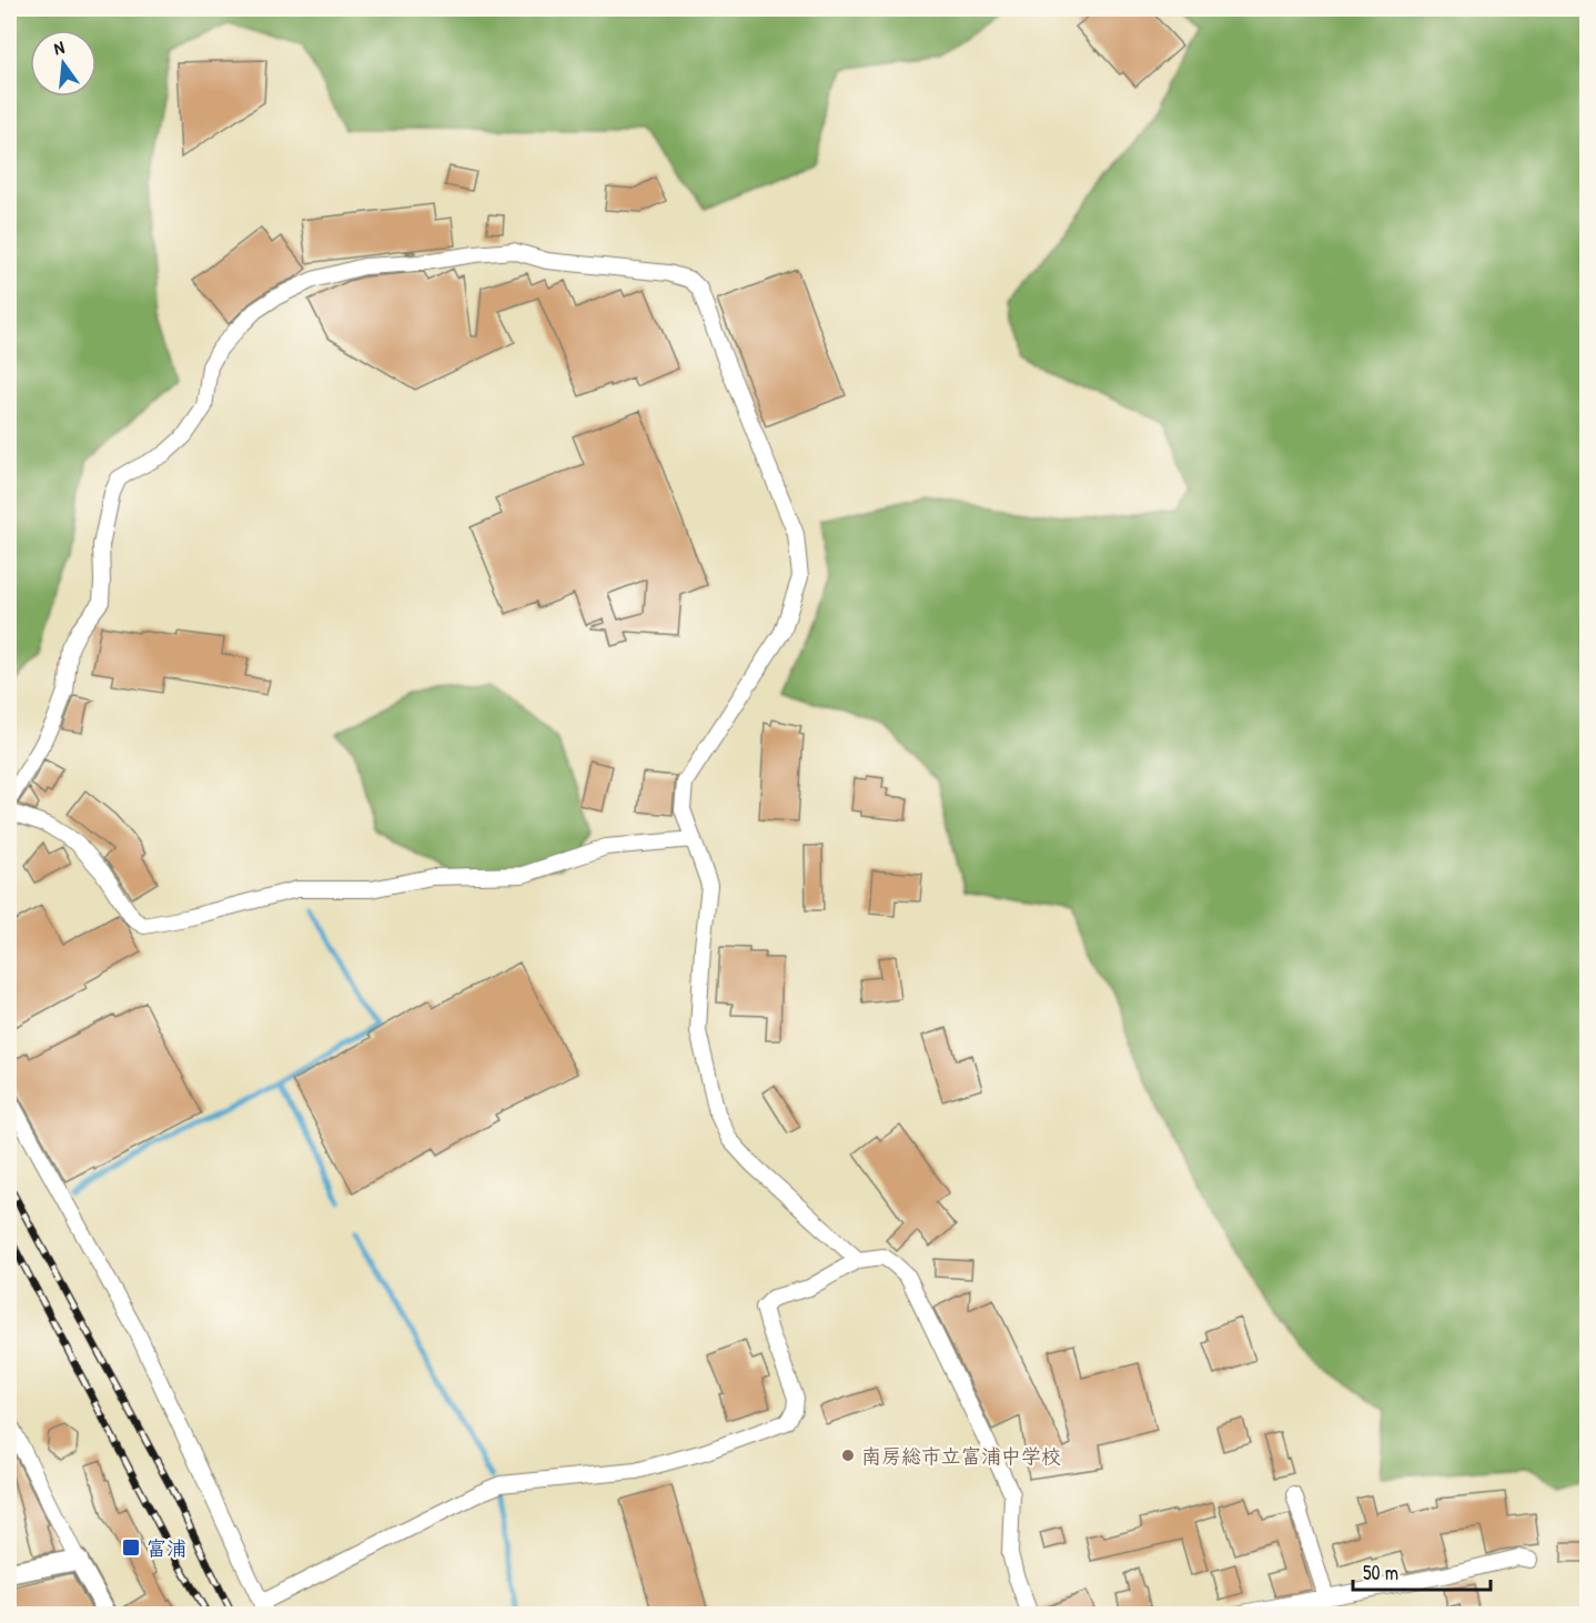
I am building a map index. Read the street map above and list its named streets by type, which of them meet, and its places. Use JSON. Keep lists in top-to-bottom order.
{
  "places": {
    "other": ["南房総市立富浦中学校"],
    "transit": ["富浦"]
  },
  "scale_bar": "50 m",
  "north": "top"
}
